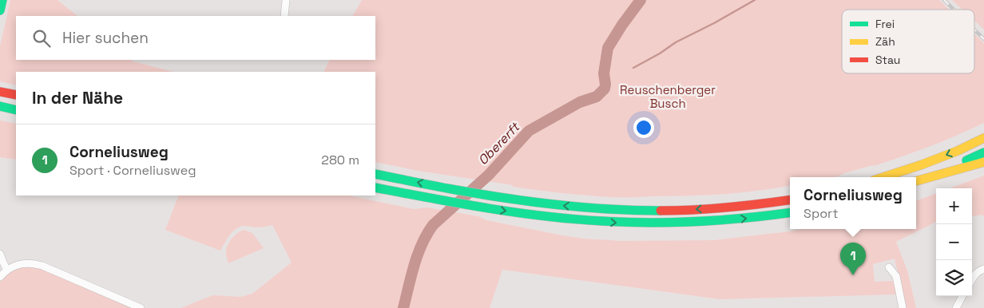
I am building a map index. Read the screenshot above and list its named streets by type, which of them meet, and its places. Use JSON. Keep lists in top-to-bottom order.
{
  "water": ["Obererft"],
  "parks": ["Reuschenberger Busch"],
  "legend": ["Frei", "Zäh", "Stau"],
  "page": {
    "search": "Hier suchen",
    "heading": "In der Nähe",
    "list": [
      {
        "mark": "1",
        "name": "Corneliusweg",
        "note": "Sport · Corneliusweg",
        "value": "280 m"
      }
    ],
    "popup": ["Corneliusweg", "Sport"],
    "map_buttons": ["+", "−"],
    "pins": "1"
  }
}
